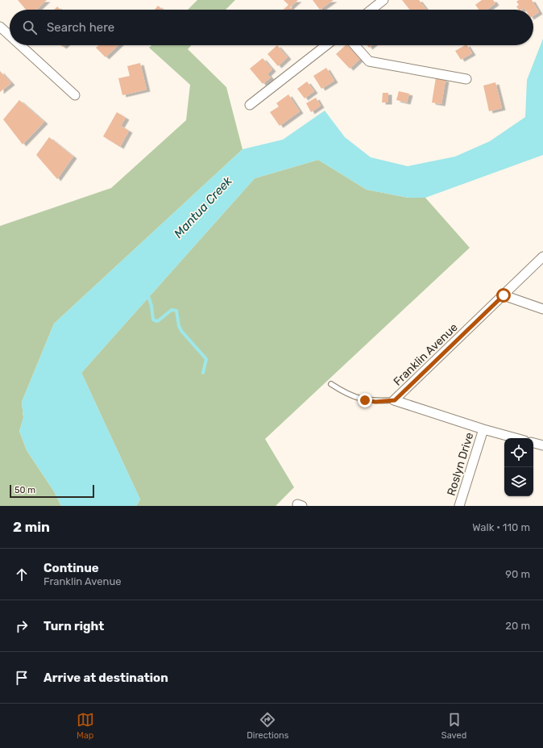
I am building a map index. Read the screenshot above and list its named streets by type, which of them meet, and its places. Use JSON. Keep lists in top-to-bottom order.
{
  "streets": {
    "street": ["Franklin Avenue", "Roslyn Drive"]
  },
  "crossings": [
    ["Franklin Avenue", "Roslyn Drive"]
  ],
  "water": ["Mantua Creek"],
  "scale_bar": "50 m",
  "page": {
    "search": "Search here",
    "scale": "50 m",
    "heading": ["2 min", "Walk · 110 m"],
    "list": [
      ["Continue", "Franklin Avenue", "90 m"],
      ["Turn right", "20 m"],
      "Arrive at destination"
    ],
    "nav": ["Map", "Directions", "Saved"]
  }
}
